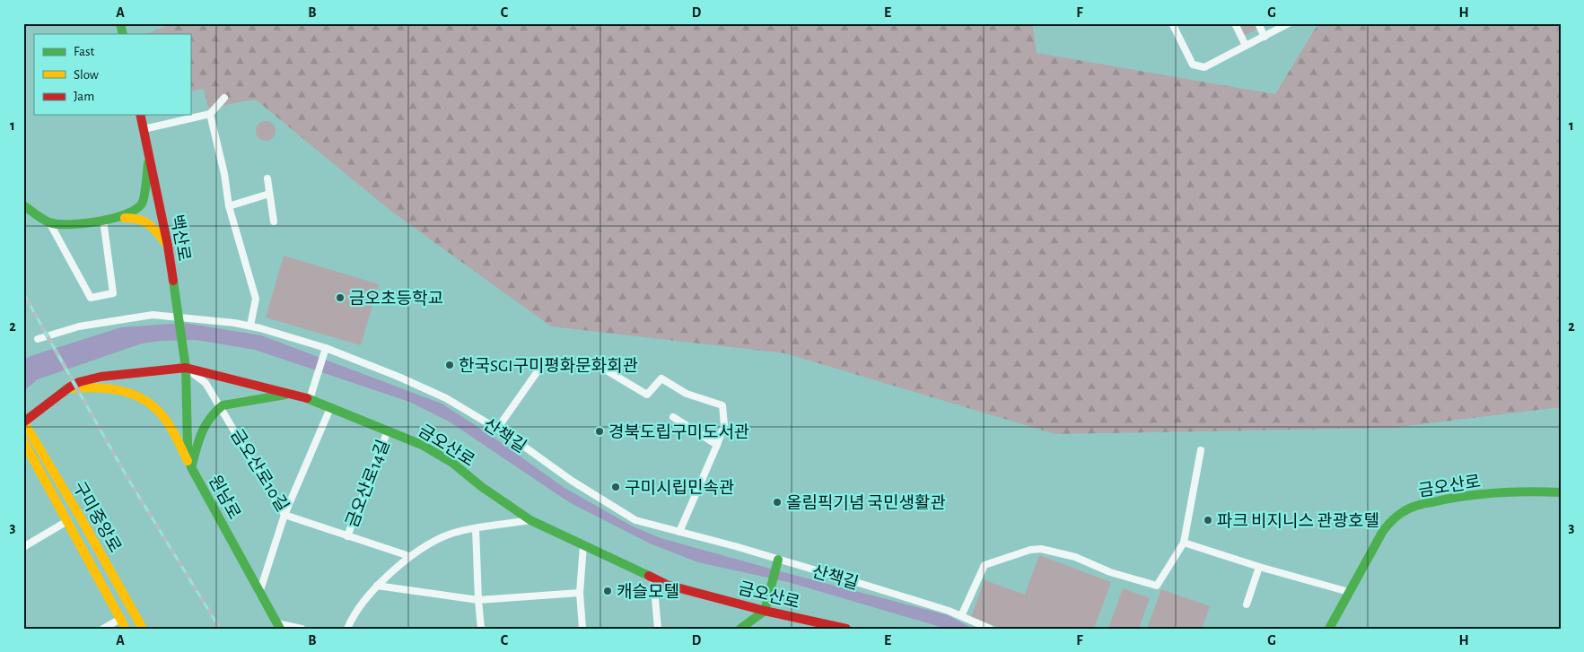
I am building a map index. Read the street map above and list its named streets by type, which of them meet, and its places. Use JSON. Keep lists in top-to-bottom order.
{
  "streets": {
    "street": [
      "백산로",
      "산책길",
      "금오산로",
      "금오산로10길",
      "금오산로14길",
      "원남로",
      "구미중앙로"
    ]
  },
  "crossings": [
    ["백산로", "산책길"],
    ["백산로", "금오산로"],
    ["백산로", "금오산로10길"],
    ["백산로", "원남로"],
    ["금오산로", "금오산로10길"],
    ["금오산로", "금오산로14길"],
    ["금오산로", "원남로"],
    ["금오산로", "구미중앙로"],
    ["금오산로10길", "금오산로14길"],
    ["금오산로10길", "원남로"]
  ],
  "places": [
    "금오초등학교",
    "한국SGI구미평화문화회관",
    "경북도립구미도서관",
    "구미시립민속관",
    "올림픽기념 국민생활관",
    "파크 비지니스 관광호텔",
    "캐슬모텔"
  ],
  "legend": ["Fast", "Slow", "Jam"],
  "grid": {
    "columns": [
      "A",
      "B",
      "C",
      "D",
      "E",
      "F",
      "G",
      "H"
    ],
    "rows": ["1", "2", "3"]
  }
}
